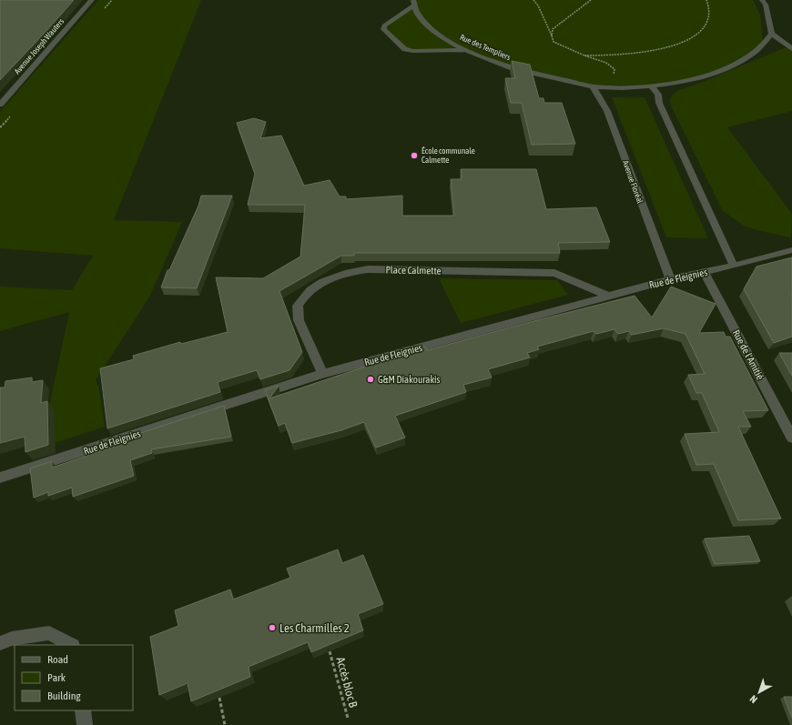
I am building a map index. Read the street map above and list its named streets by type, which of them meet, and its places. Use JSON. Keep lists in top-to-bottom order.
{
  "streets": {
    "street": [
      "Avenue Joseph Wauters",
      "Rue des Templiers",
      "Avenue Floréal",
      "Place Calmette",
      "Rue de Fleignies",
      "Rue de l'Amitié"
    ],
    "path": ["Accès bloc B"]
  },
  "crossings": [
    ["Rue des Templiers", "Avenue Floréal"],
    ["Avenue Floréal", "Rue de Fleignies"],
    ["Place Calmette", "Rue de Fleignies"],
    ["Rue de Fleignies", "Rue de l'Amitié"]
  ],
  "places": ["École communale Calmette", "G&M Diakourakis", "Les Charmilles 2"],
  "legend": ["Road", "Park", "Building"],
  "north": "bottom left"
}
